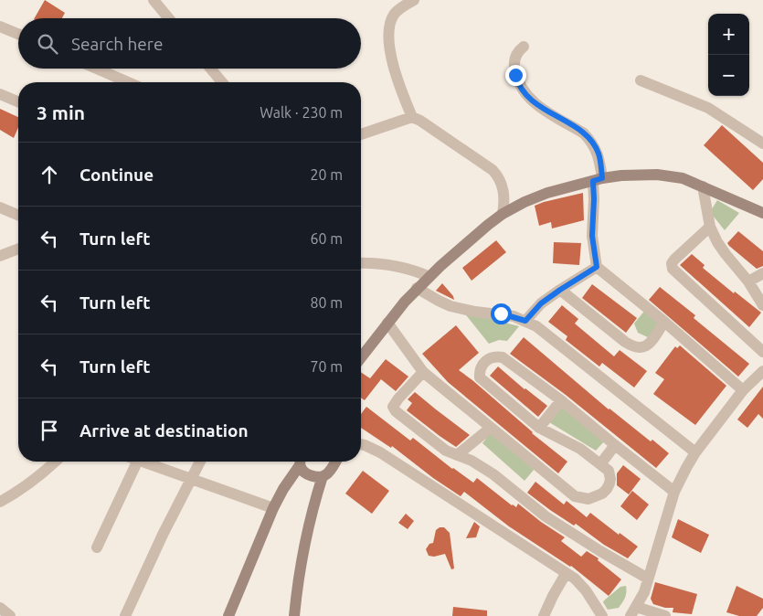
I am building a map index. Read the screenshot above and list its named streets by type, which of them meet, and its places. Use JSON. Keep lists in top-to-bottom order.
{
  "page": {
    "map_buttons": ["+", "−"],
    "search": "Search here",
    "heading": ["3 min", "Walk · 230 m"],
    "list": [
      ["Continue", "20 m"],
      ["Turn left", "60 m"],
      ["Turn left", "80 m"],
      ["Turn left", "70 m"],
      "Arrive at destination"
    ]
  }
}
